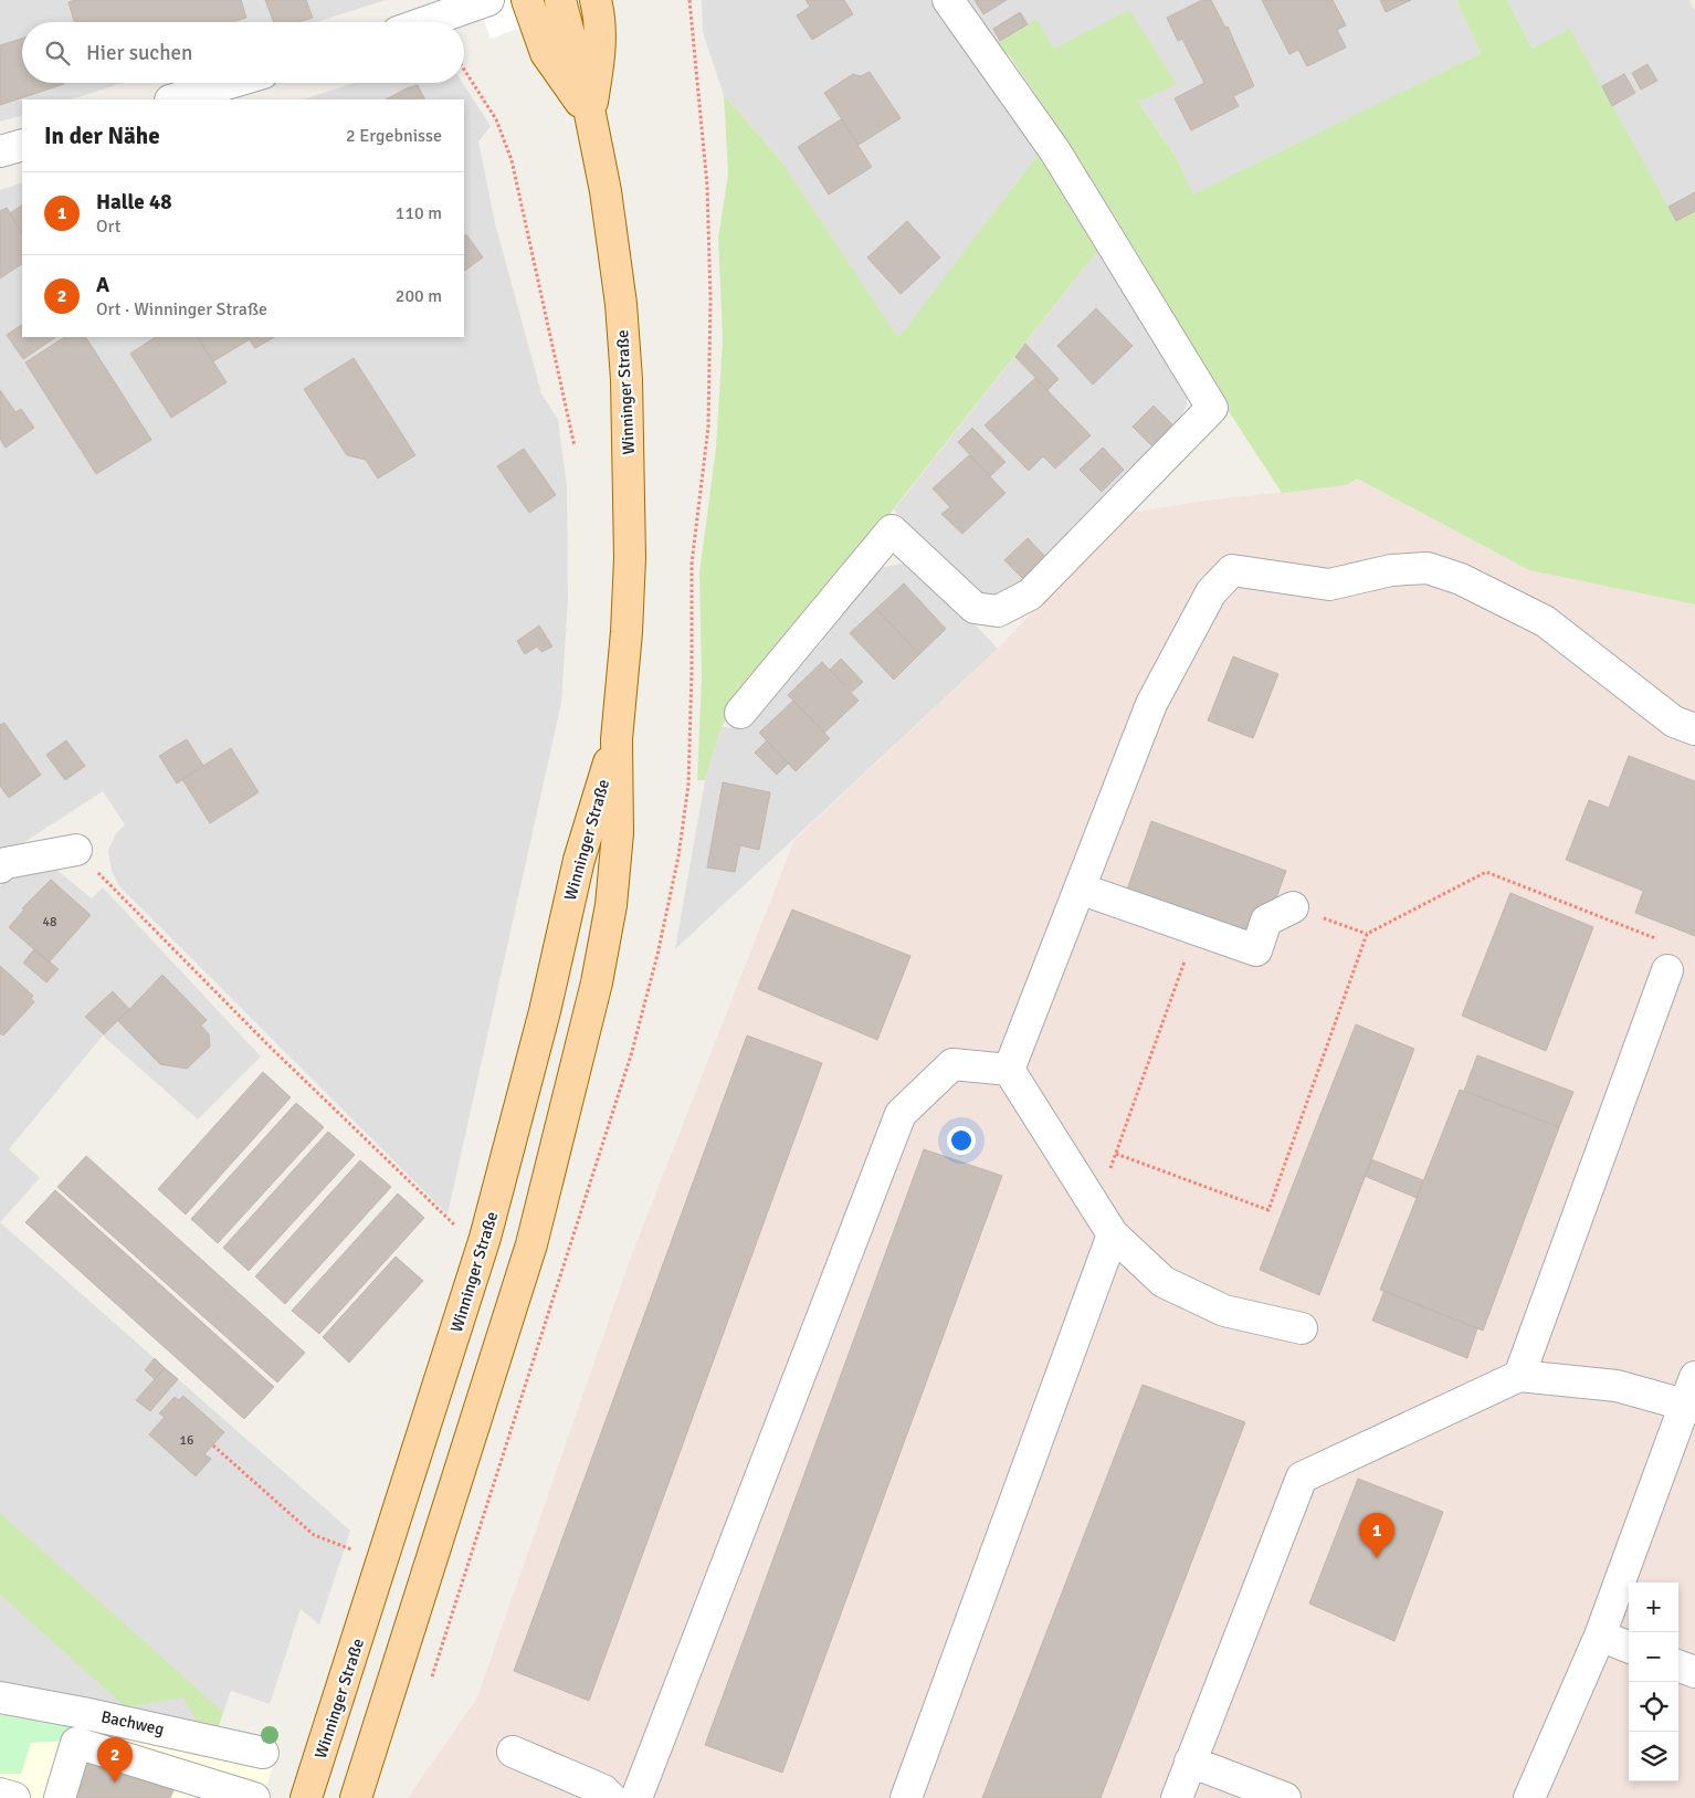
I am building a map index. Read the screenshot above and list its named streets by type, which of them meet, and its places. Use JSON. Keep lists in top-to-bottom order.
{
  "streets": {
    "main road": ["Winninger Straße"],
    "street": ["Bachweg"]
  },
  "house_numbers": ["48", "16"],
  "page": {
    "search": "Hier suchen",
    "heading": ["In der Nähe", "2 Ergebnisse"],
    "list": [
      {
        "mark": "1",
        "name": "Halle 48",
        "note": "Ort",
        "value": "110 m"
      },
      {
        "mark": "2",
        "name": "A",
        "note": "Ort · Winninger Straße",
        "value": "200 m"
      }
    ],
    "pins": ["1", "2"],
    "map_buttons": ["+", "−"]
  }
}
